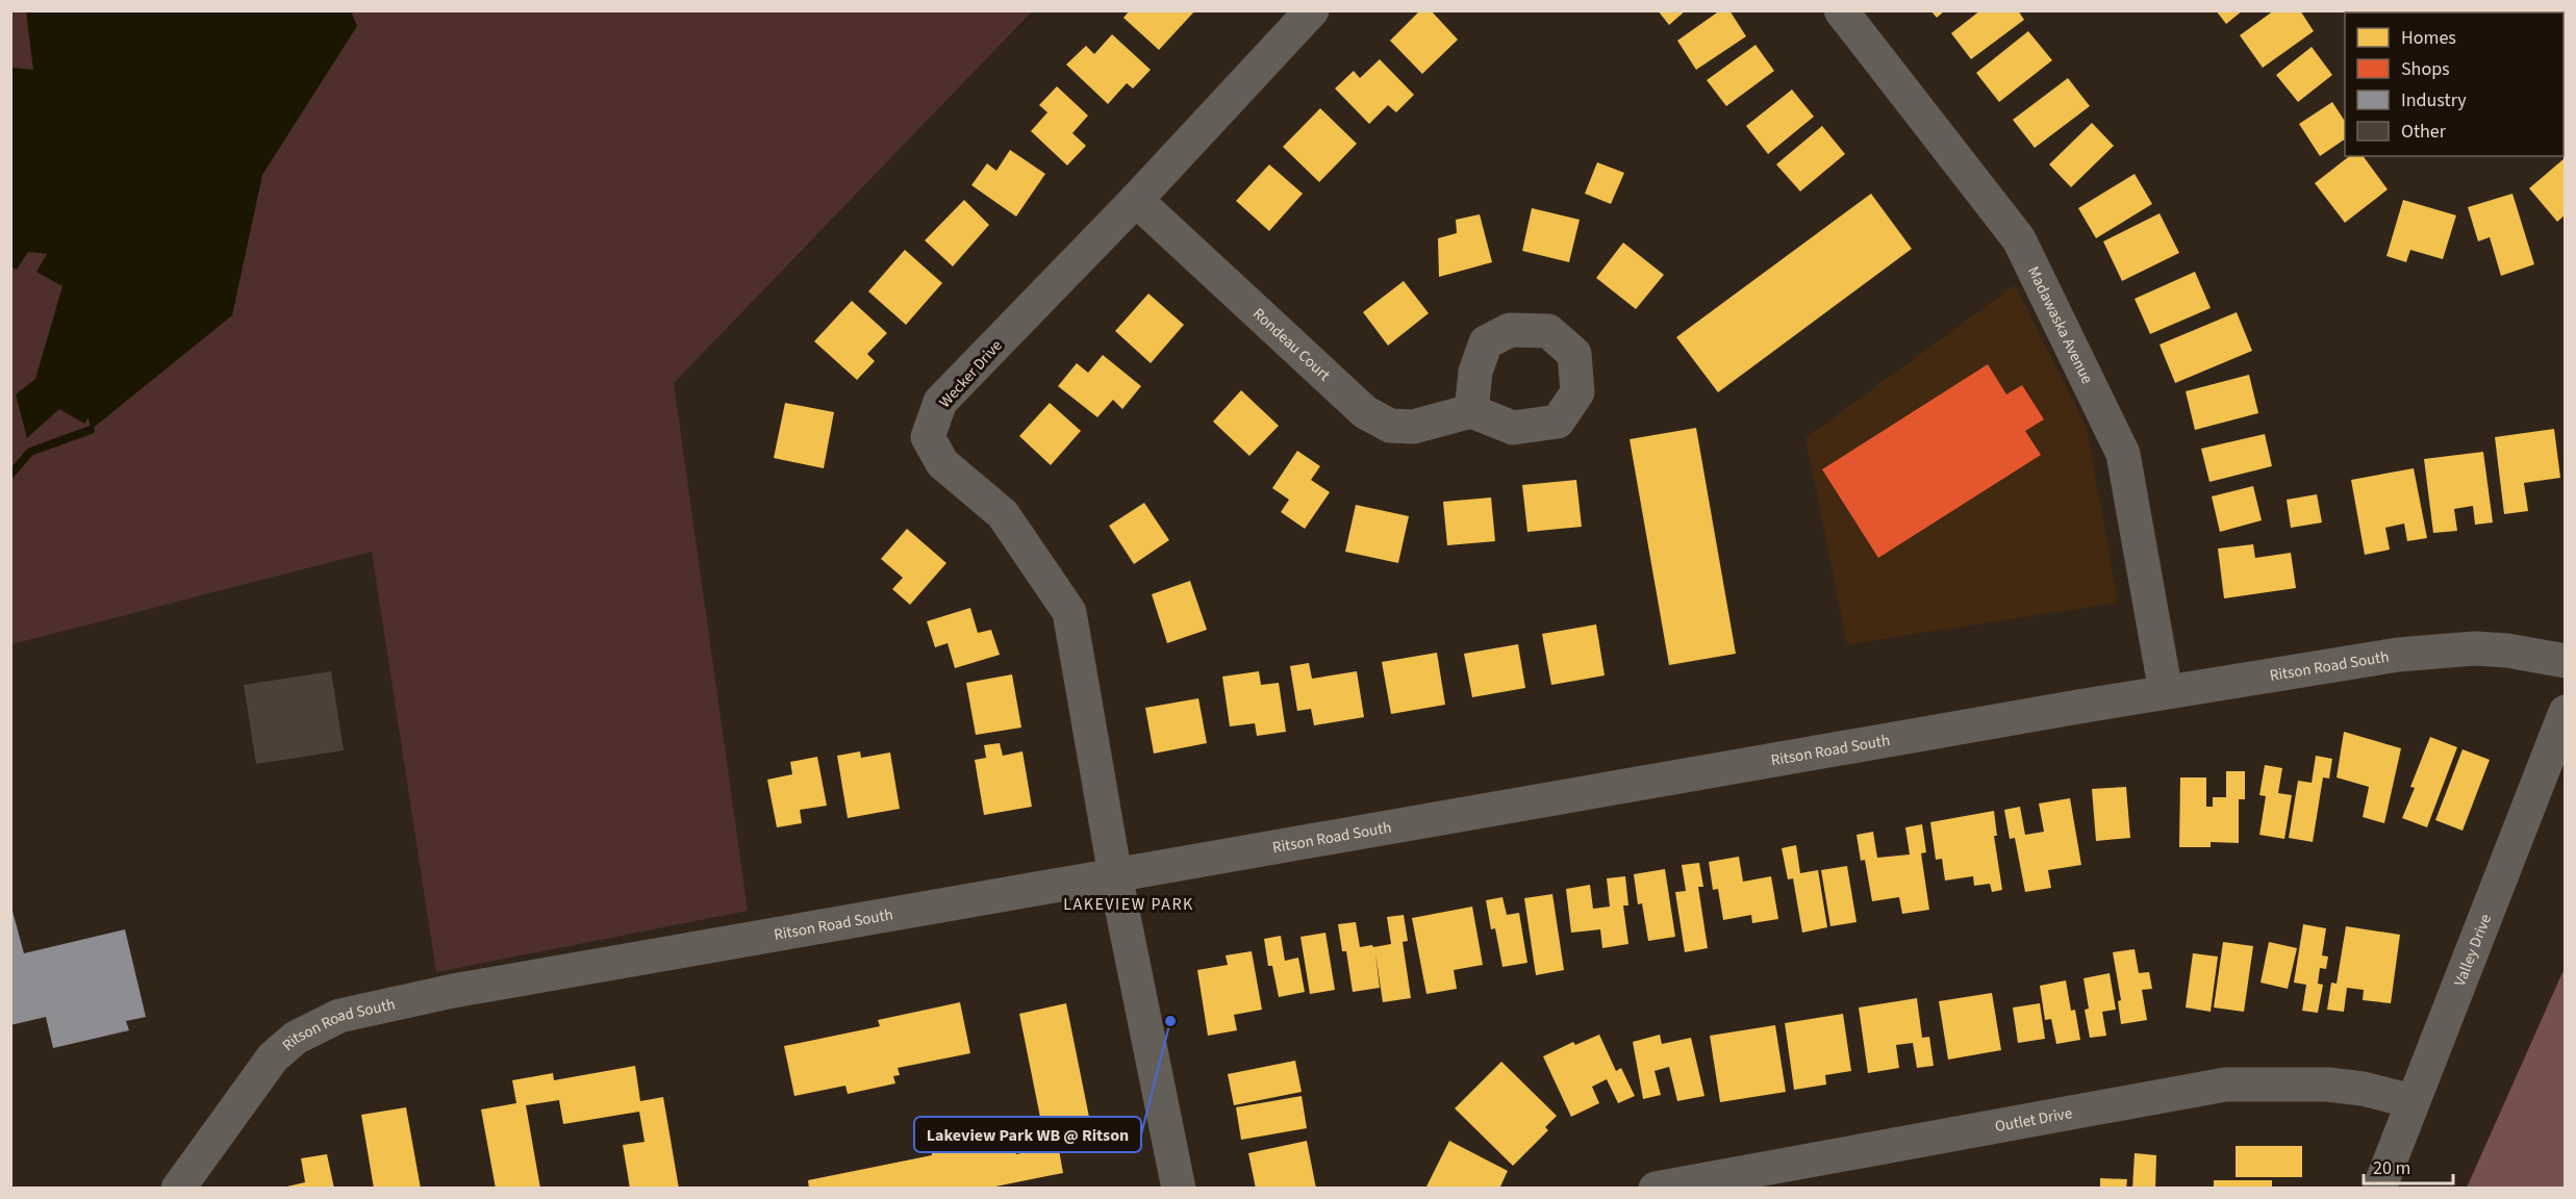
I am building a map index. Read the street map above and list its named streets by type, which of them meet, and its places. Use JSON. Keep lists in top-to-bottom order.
{
  "streets": {
    "street": [
      "Madawaska Avenue",
      "Rondeau Court",
      "Wecker Drive",
      "Ritson Road South",
      "Valley Drive",
      "Outlet Drive"
    ]
  },
  "crossings": [
    ["Madawaska Avenue", "Ritson Road South"],
    ["Rondeau Court", "Wecker Drive"],
    ["Wecker Drive", "Ritson Road South"],
    ["Valley Drive", "Outlet Drive"]
  ],
  "districts": ["LAKEVIEW PARK"],
  "places": ["Lakeview Park WB @ Ritson"],
  "legend": [
    "Homes",
    "Shops",
    "Industry",
    "Other"
  ],
  "scale_bar": "20 m"
}
